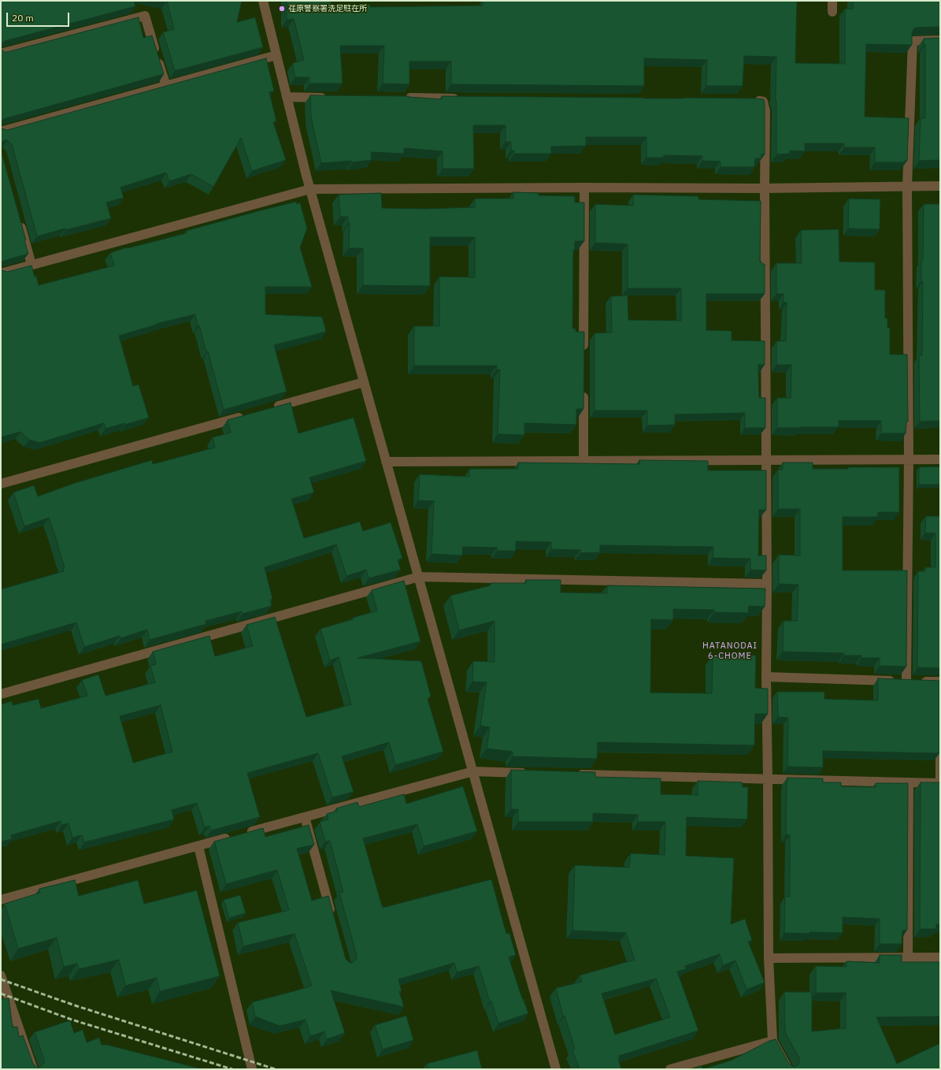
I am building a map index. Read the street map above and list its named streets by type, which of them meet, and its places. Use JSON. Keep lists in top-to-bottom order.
{
  "districts": ["HATANODAI 6-CHOME"],
  "places": ["荏原警察署洗足駐在所"],
  "scale_bar": "20 m"
}
